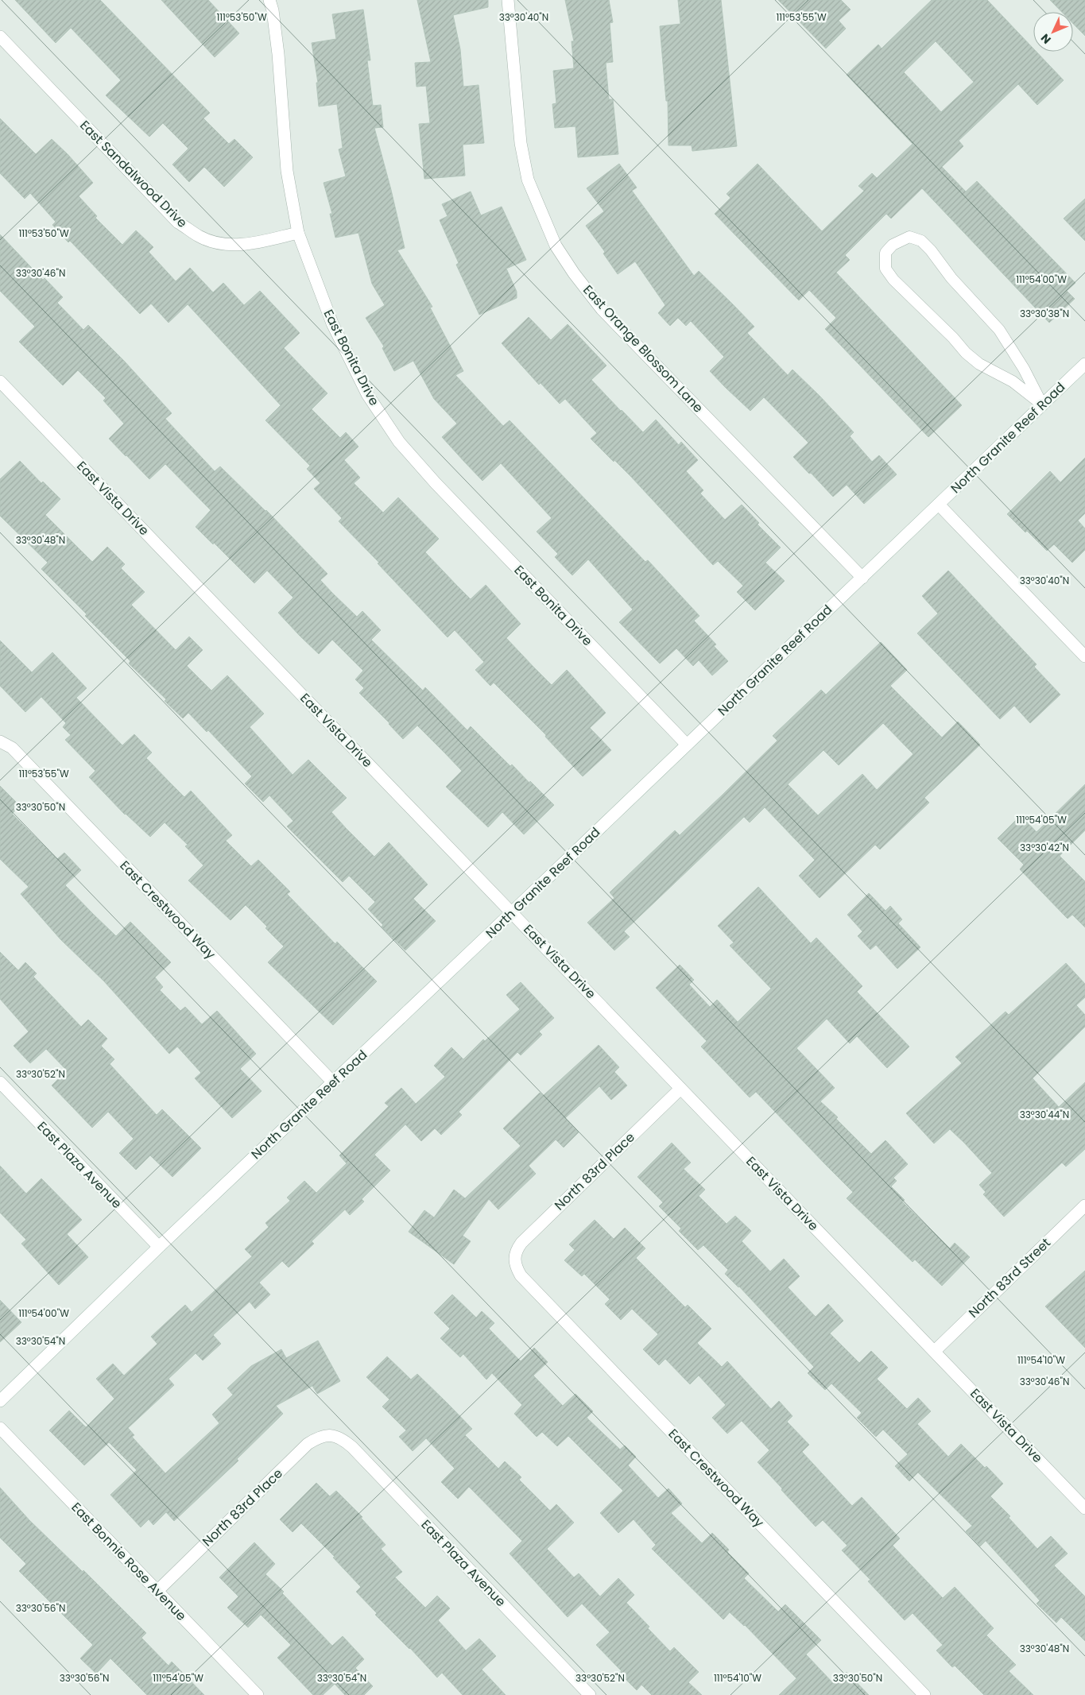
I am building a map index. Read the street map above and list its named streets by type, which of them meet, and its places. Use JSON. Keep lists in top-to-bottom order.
{
  "streets": {
    "street": [
      "East Sandalwood Drive",
      "East Orange Blossom Lane",
      "East Bonita Drive",
      "North Granite Reef Road",
      "East Vista Drive",
      "East Crestwood Way",
      "East Plaza Avenue",
      "North 83rd Place",
      "North 83rd Street",
      "East Bonnie Rose Avenue"
    ]
  },
  "crossings": [
    ["East Sandalwood Drive", "East Bonita Drive"],
    ["East Orange Blossom Lane", "North Granite Reef Road"],
    ["East Bonita Drive", "North Granite Reef Road"],
    ["North Granite Reef Road", "East Vista Drive"],
    ["North Granite Reef Road", "East Crestwood Way"],
    ["North Granite Reef Road", "East Plaza Avenue"],
    ["East Vista Drive", "North 83rd Place"],
    ["East Vista Drive", "North 83rd Street"],
    ["East Crestwood Way", "North 83rd Place"],
    ["East Plaza Avenue", "North 83rd Place"],
    ["North 83rd Place", "East Bonnie Rose Avenue"]
  ],
  "north": "bottom left",
  "coordinates": [
    "111°53'50\"W",
    "111°53'55\"W",
    "33°30'40\"N",
    "33°30'46\"N",
    "111°54'00\"W",
    "33°30'38\"N",
    "33°30'48\"N",
    "33°30'50\"N",
    "111°54'05\"W",
    "33°30'42\"N",
    "33°30'52\"N",
    "33°30'44\"N",
    "33°30'54\"N",
    "111°54'10\"W",
    "33°30'56\"N"
  ]
}
